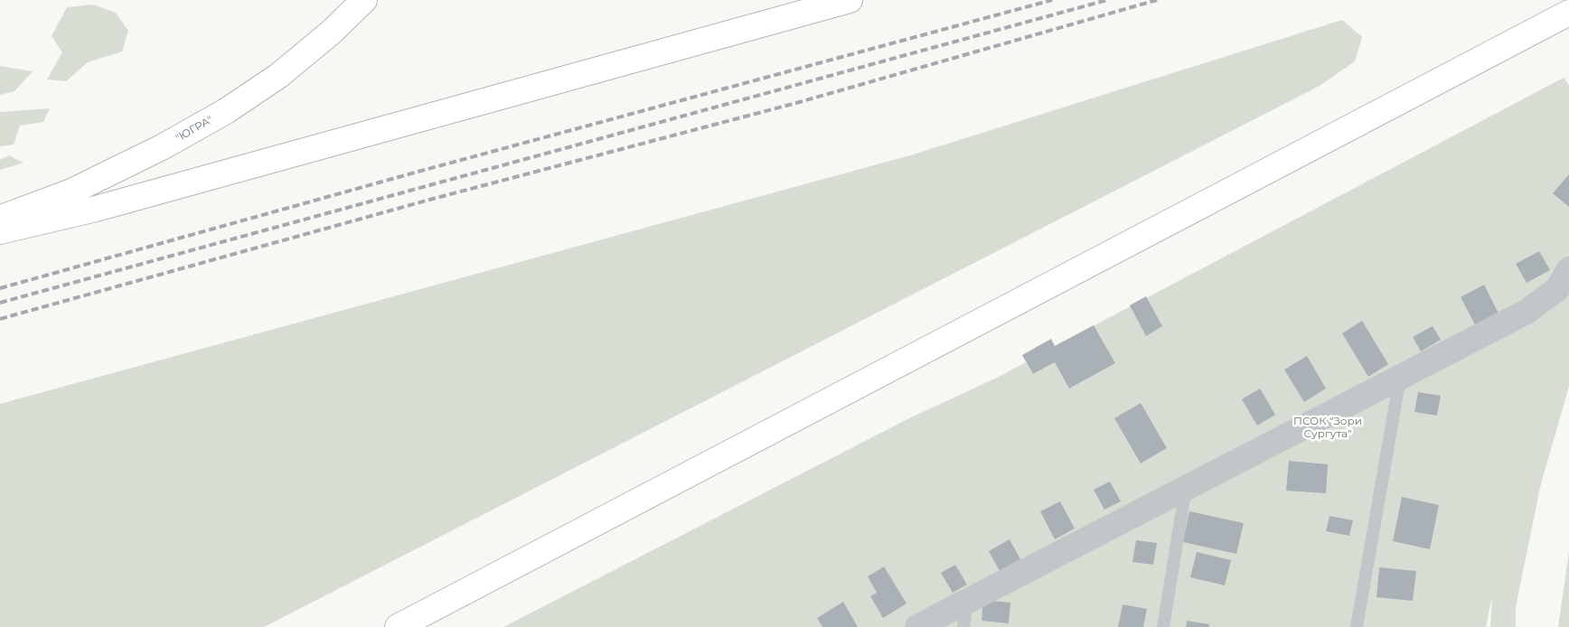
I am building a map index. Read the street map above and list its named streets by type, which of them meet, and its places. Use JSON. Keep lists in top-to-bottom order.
{
  "streets": {
    "main road": ["\"ЮГРА\""]
  },
  "parks": ["ПСОК \"Зори Сургута\""]
}
